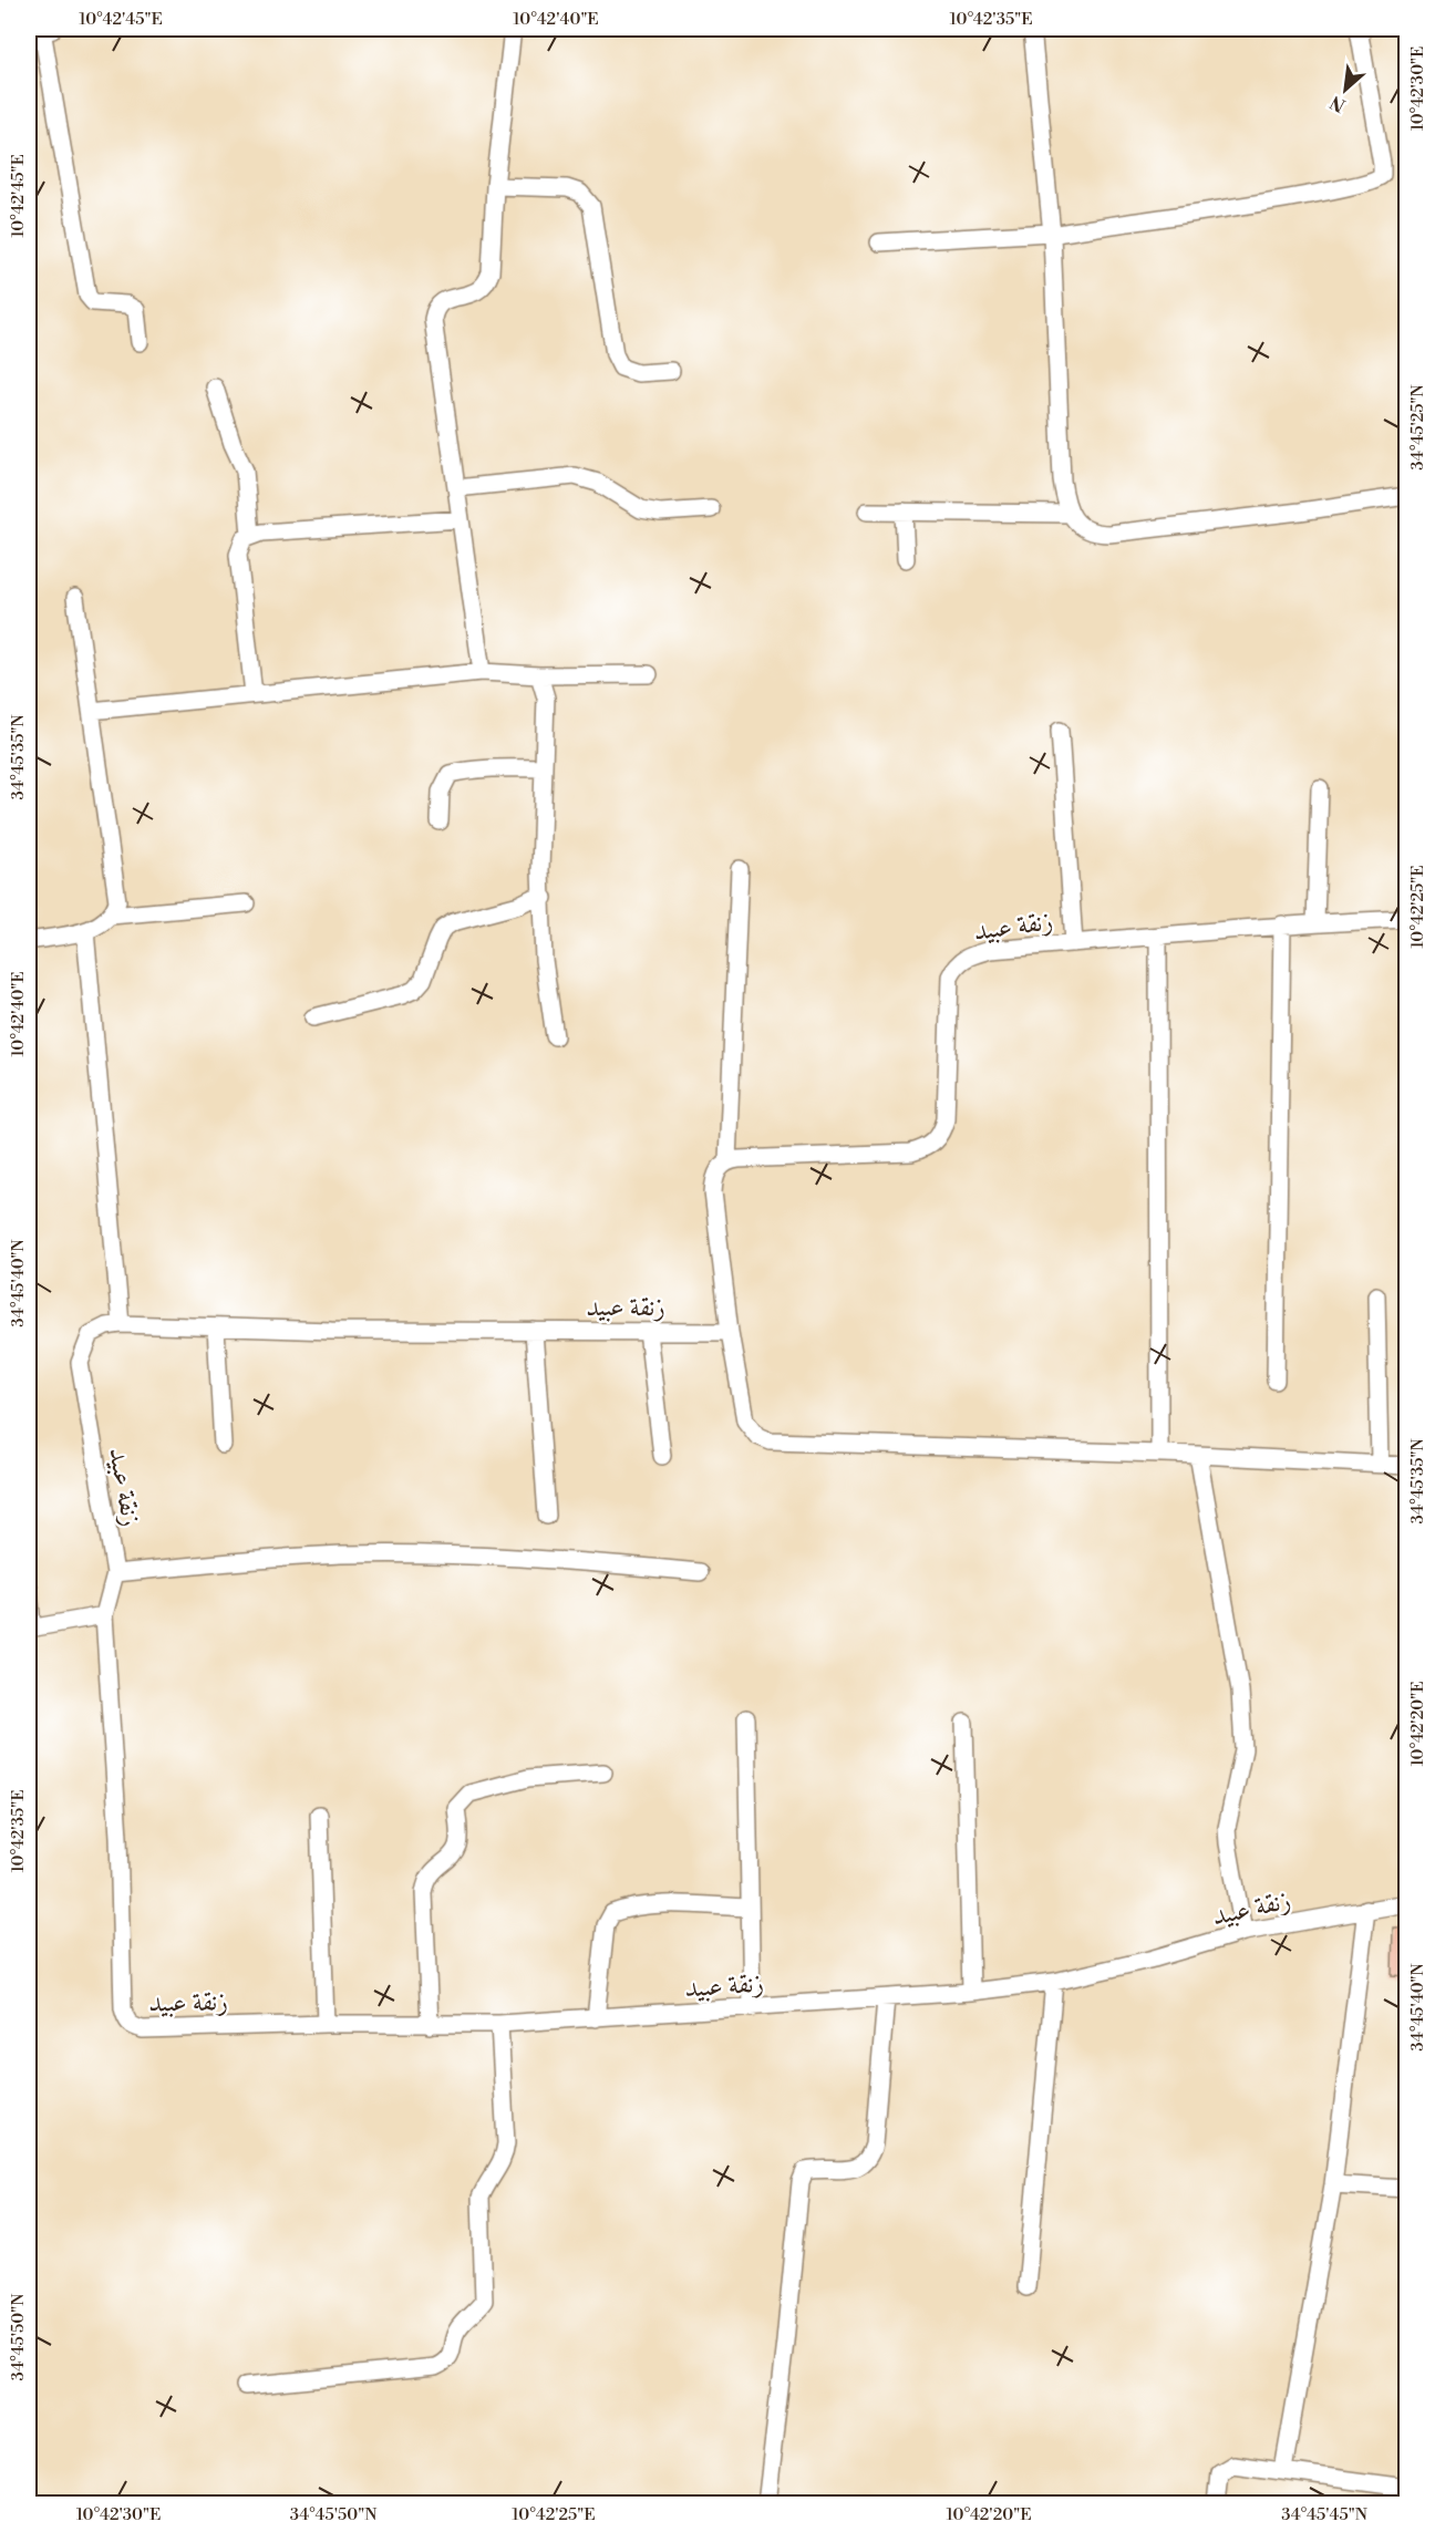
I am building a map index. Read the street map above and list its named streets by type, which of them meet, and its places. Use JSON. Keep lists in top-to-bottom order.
{
  "streets": {
    "street": ["زنقة عبيد"]
  },
  "north": "bottom left",
  "coordinates": [
    "10°42'45\"E",
    "10°42'40\"E",
    "10°42'35\"E",
    "10°42'30\"E",
    "34°45'25\"N",
    "34°45'35\"N",
    "10°42'25\"E",
    "34°45'40\"N",
    "10°42'20\"E",
    "34°45'50\"N",
    "34°45'45\"N"
  ]
}
